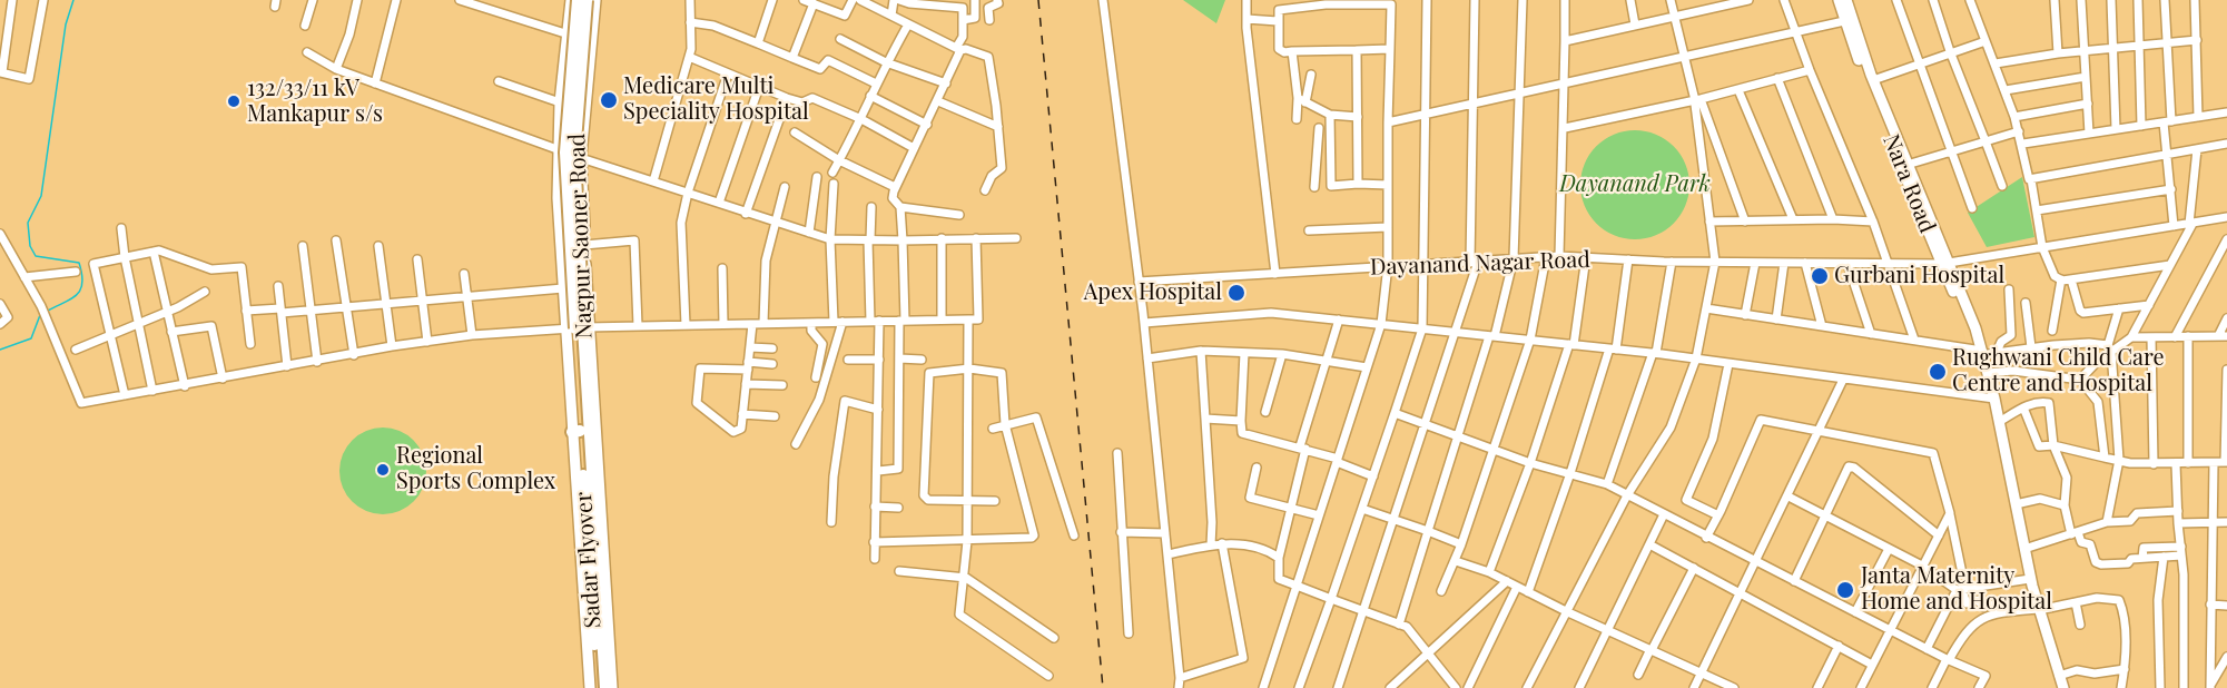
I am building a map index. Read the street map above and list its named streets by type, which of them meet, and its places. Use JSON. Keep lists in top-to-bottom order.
{
  "streets": {
    "highway": ["Nagpur Saoner Road", "Sadar Flyover"],
    "main road": ["Nara Road"],
    "street": ["Dayanand Nagar Road"]
  },
  "crossings": [
    ["Nara Road", "Dayanand Nagar Road"],
    ["Nagpur Saoner Road", "Sadar Flyover"]
  ],
  "parks": ["Dayanand Park"],
  "places": [
    "Medicare Multi Speciality Hospital",
    "132/33/11 kV Mankapur s/s",
    "Gurbani Hospital",
    "Apex Hospital",
    "Rughwani Child Care Centre and Hospital",
    "Regional Sports Complex",
    "Janta Maternity Home and Hospital"
  ]
}
